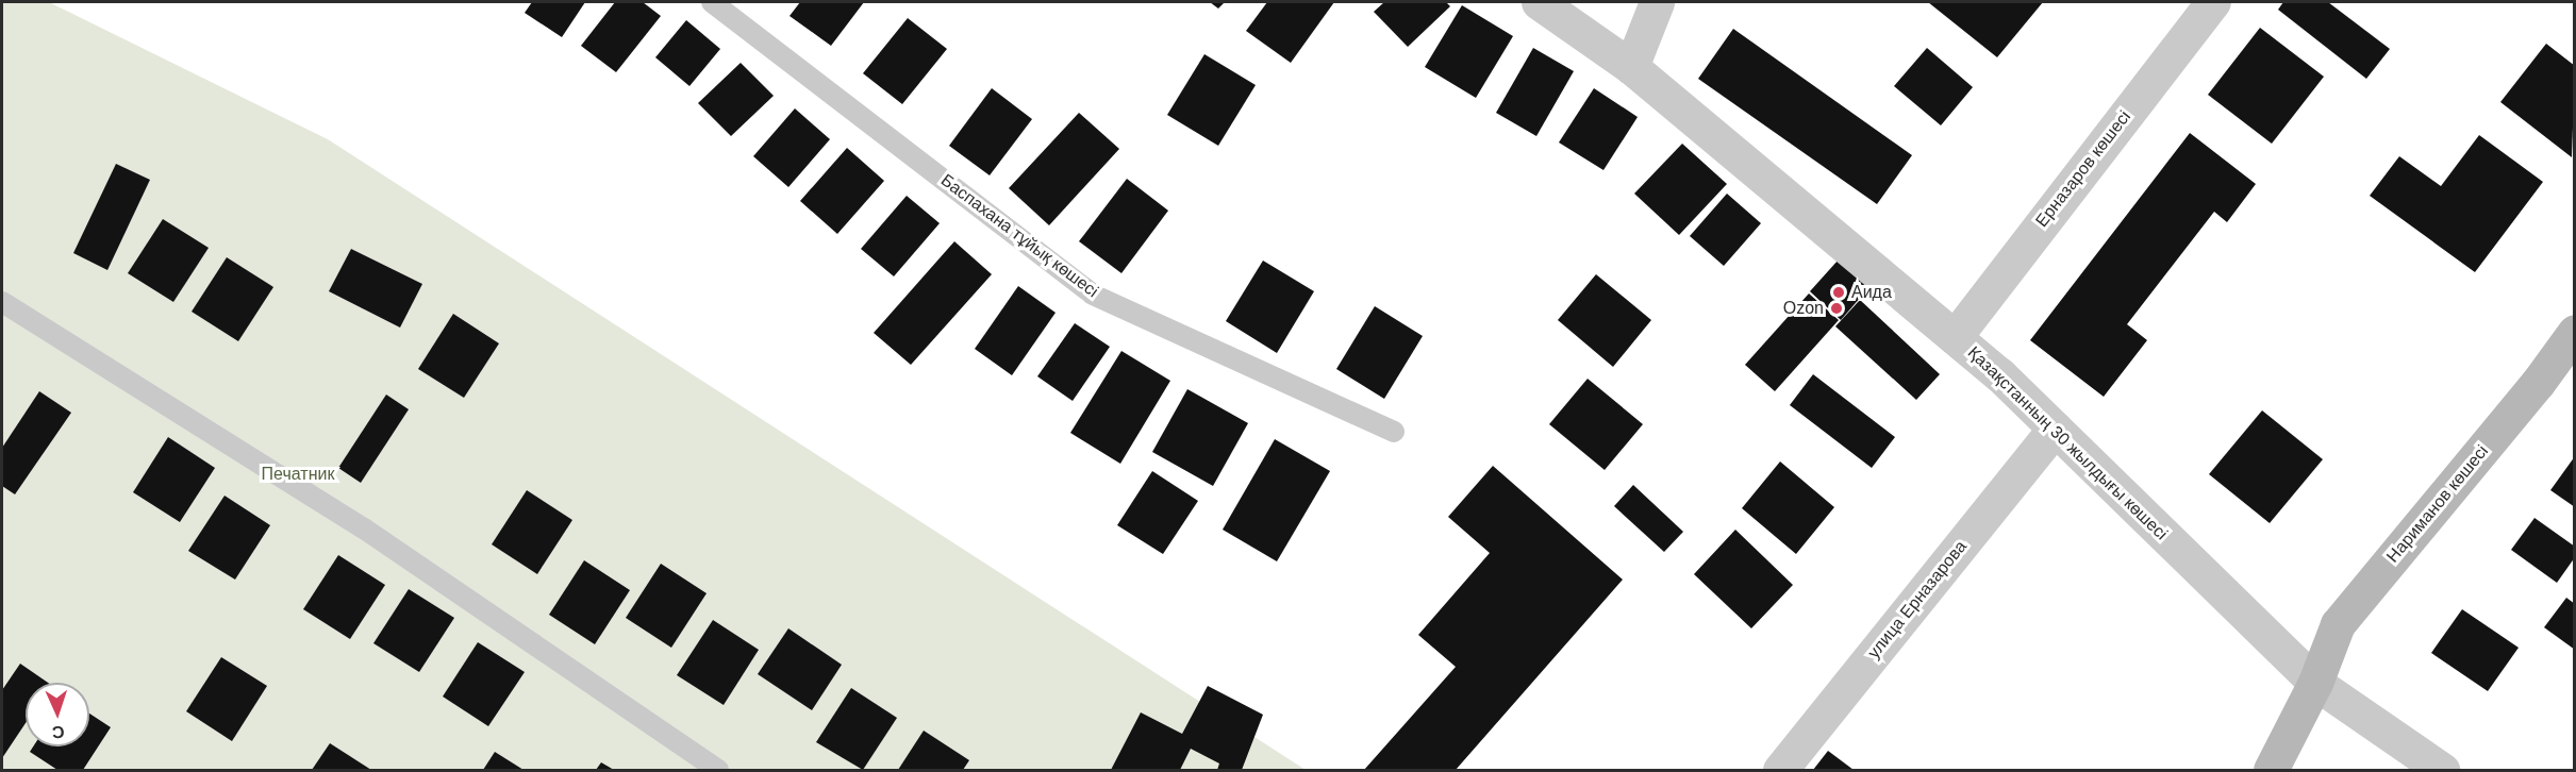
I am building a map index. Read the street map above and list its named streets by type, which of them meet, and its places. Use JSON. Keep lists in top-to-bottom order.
{
  "streets": {
    "street": [
      "Ерназаров көшесі",
      "Қазақстанның 30 жылдығы көшесі",
      "Нариманов көшесі",
      "улица Ерназарова"
    ],
    "lane": ["Баспахана тұйық көшесі"]
  },
  "crossings": [
    ["Ерназаров көшесі", "Қазақстанның 30 жылдығы көшесі"],
    ["Қазақстанның 30 жылдығы көшесі", "Нариманов көшесі"],
    ["Қазақстанның 30 жылдығы көшесі", "улица Ерназарова"]
  ],
  "parks": ["Печатник"],
  "places": ["Аида", "Ozon"],
  "north": "bottom"
}
